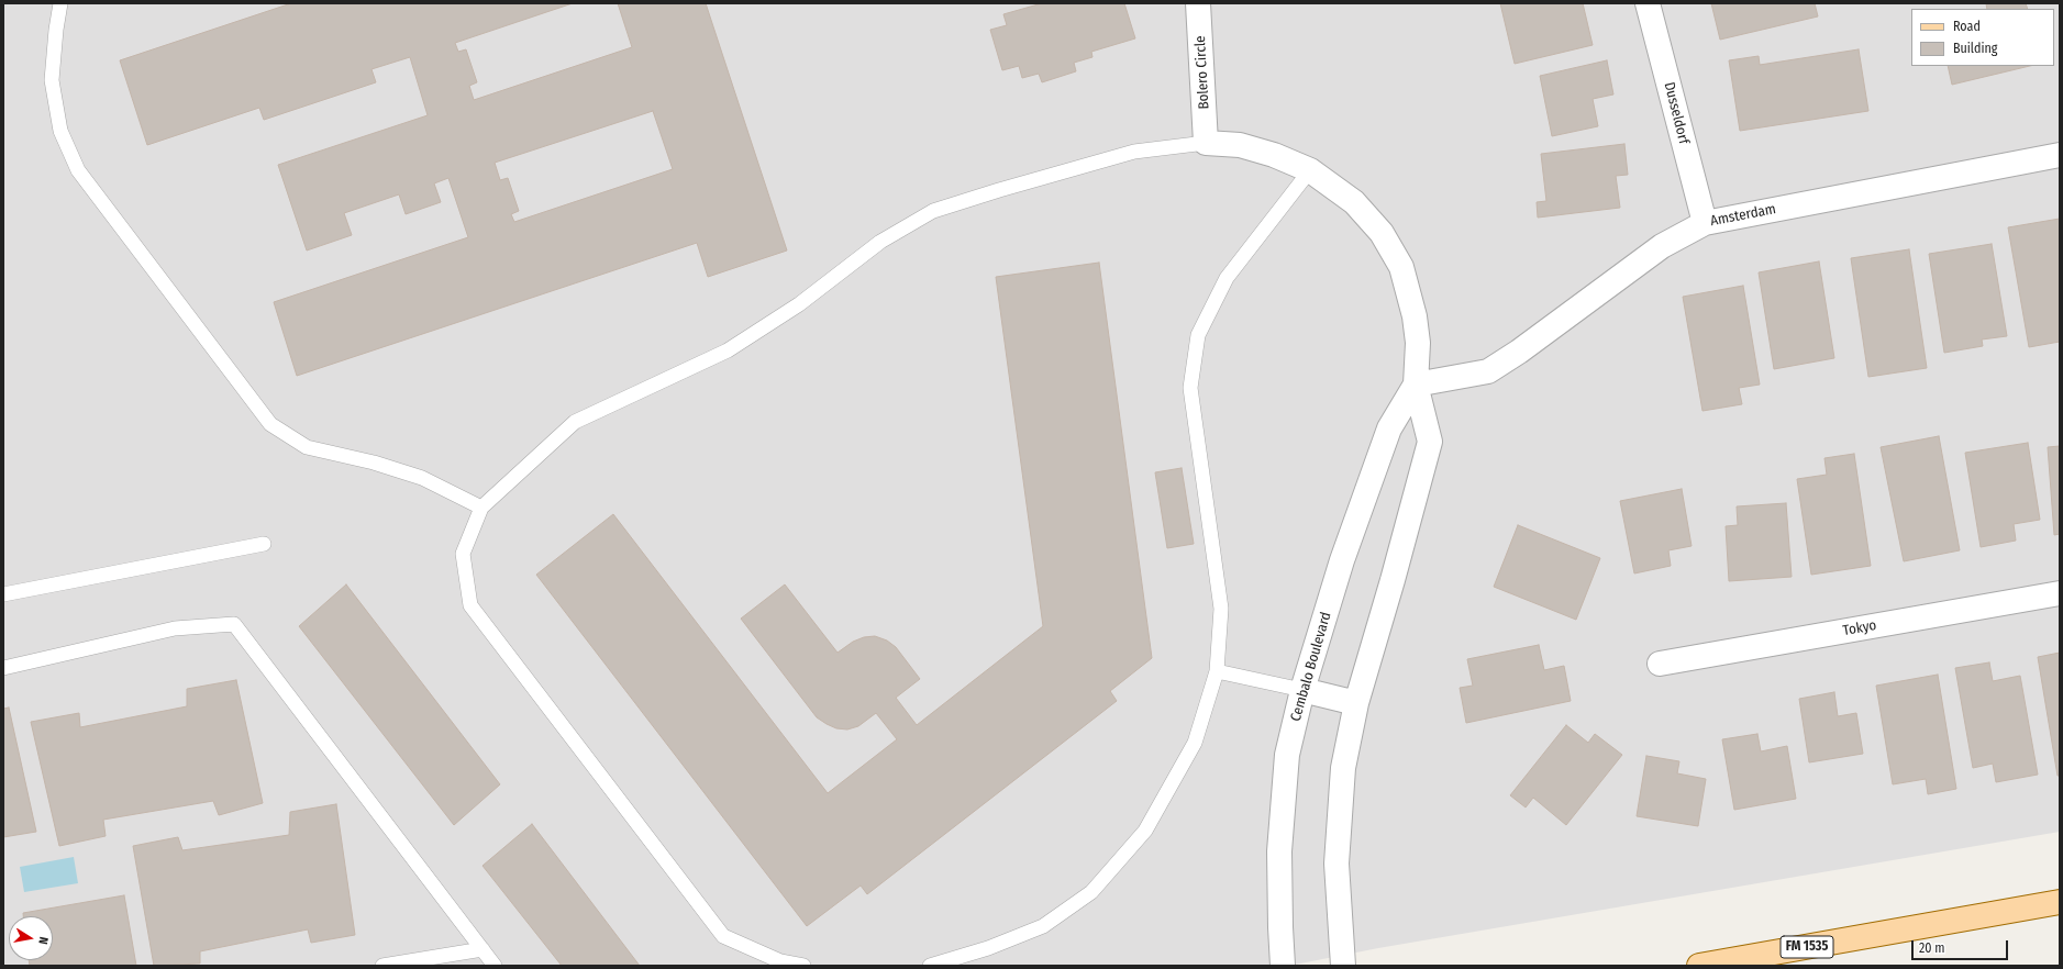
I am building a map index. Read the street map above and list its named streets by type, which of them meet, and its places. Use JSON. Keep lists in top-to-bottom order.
{
  "streets": {
    "main road": ["FM 1535"],
    "street": [
      "Bolero Circle",
      "Dusseldorf",
      "Amsterdam",
      "Tokyo",
      "Cembalo Boulevard"
    ]
  },
  "crossings": [
    ["Bolero Circle", "Cembalo Boulevard"],
    ["Dusseldorf", "Amsterdam"],
    ["Amsterdam", "Cembalo Boulevard"]
  ],
  "legend": ["Road", "Building"],
  "scale_bar": "20 m",
  "north": "right"
}
